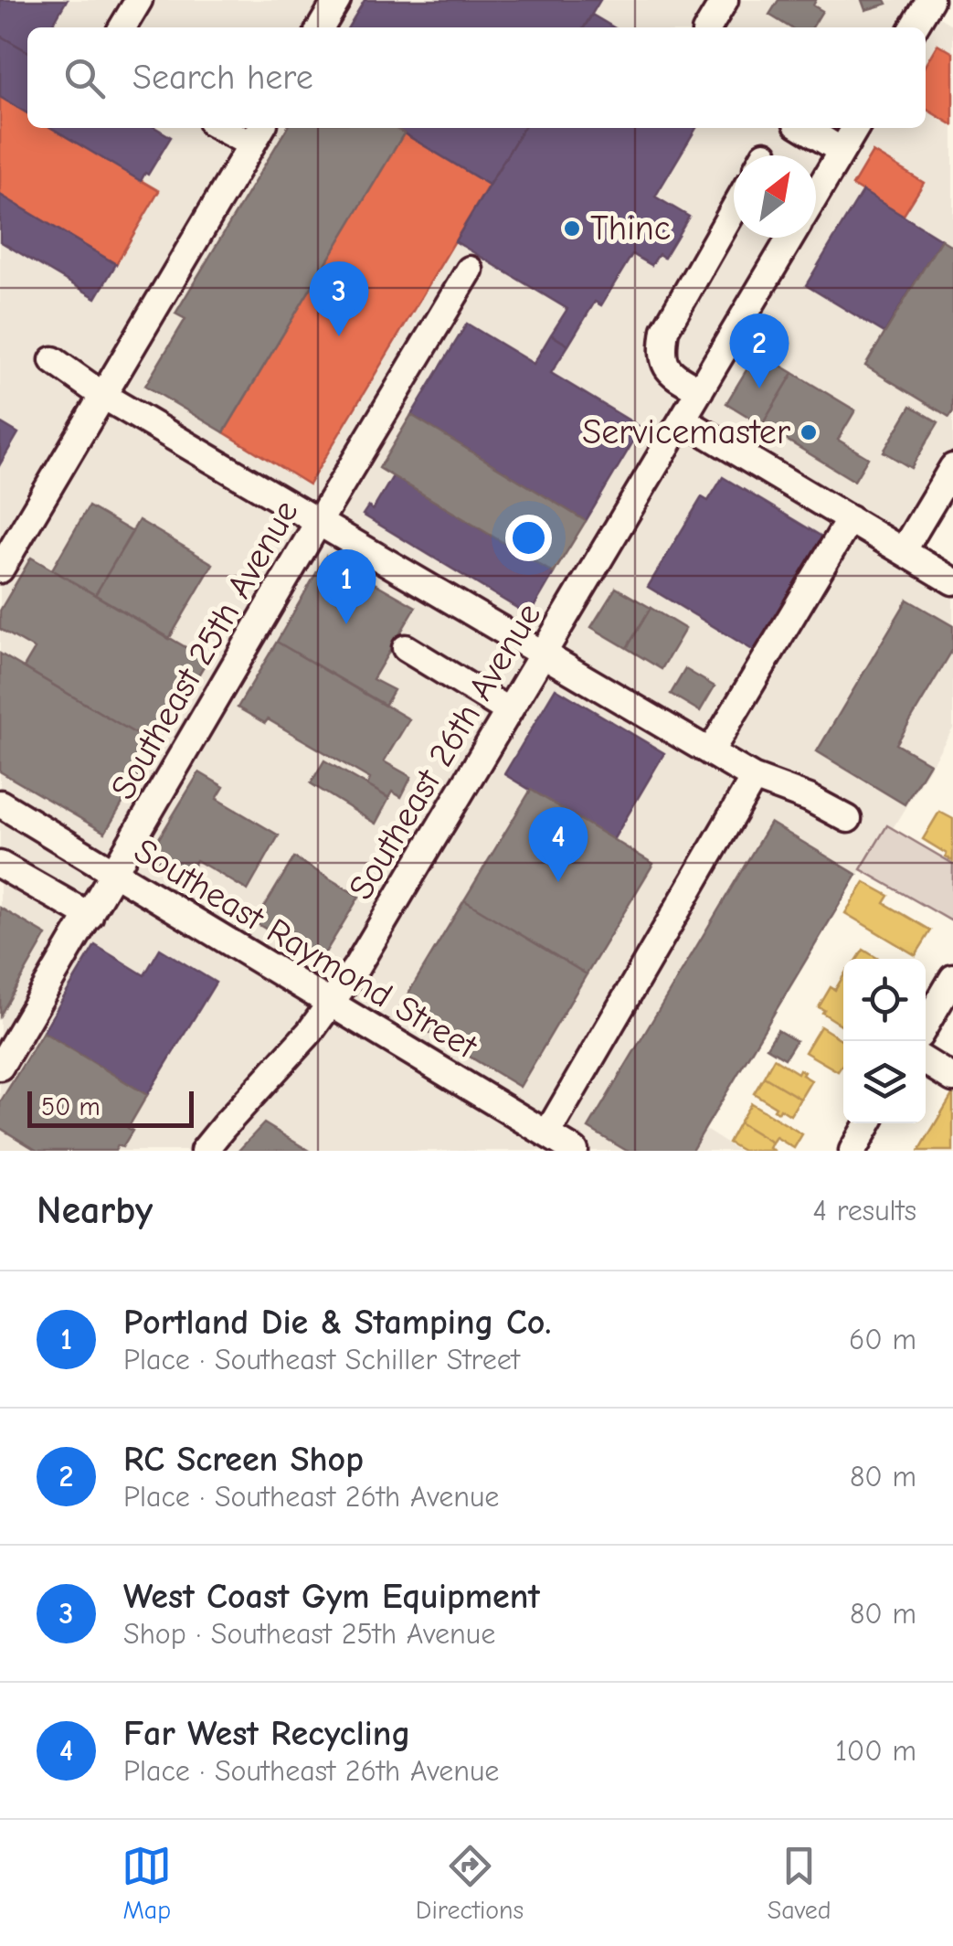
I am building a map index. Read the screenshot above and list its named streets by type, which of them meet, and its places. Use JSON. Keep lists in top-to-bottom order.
{
  "streets": {
    "street": ["Southeast 25th Avenue", "Southeast 26th Avenue", "Southeast Raymond Street"]
  },
  "crossings": [
    ["Southeast 25th Avenue", "Southeast Raymond Street"],
    ["Southeast 26th Avenue", "Southeast Raymond Street"]
  ],
  "places": ["Thinc", "Servicemaster"],
  "scale_bar": "50 m",
  "north": "top right",
  "page": {
    "search": "Search here",
    "pins": [
      "3",
      "2",
      "1",
      "4"
    ],
    "scale": "50 m",
    "heading": ["Nearby", "4 results"],
    "list": [
      {
        "mark": "1",
        "name": "Portland Die & Stamping Co.",
        "note": "Place · Southeast Schiller Street",
        "value": "60 m"
      },
      {
        "mark": "2",
        "name": "RC Screen Shop",
        "note": "Place · Southeast 26th Avenue",
        "value": "80 m"
      },
      {
        "mark": "3",
        "name": "West Coast Gym Equipment",
        "note": "Shop · Southeast 25th Avenue",
        "value": "80 m"
      },
      {
        "mark": "4",
        "name": "Far West Recycling",
        "note": "Place · Southeast 26th Avenue",
        "value": "100 m"
      }
    ],
    "nav": ["Map", "Directions", "Saved"]
  }
}
